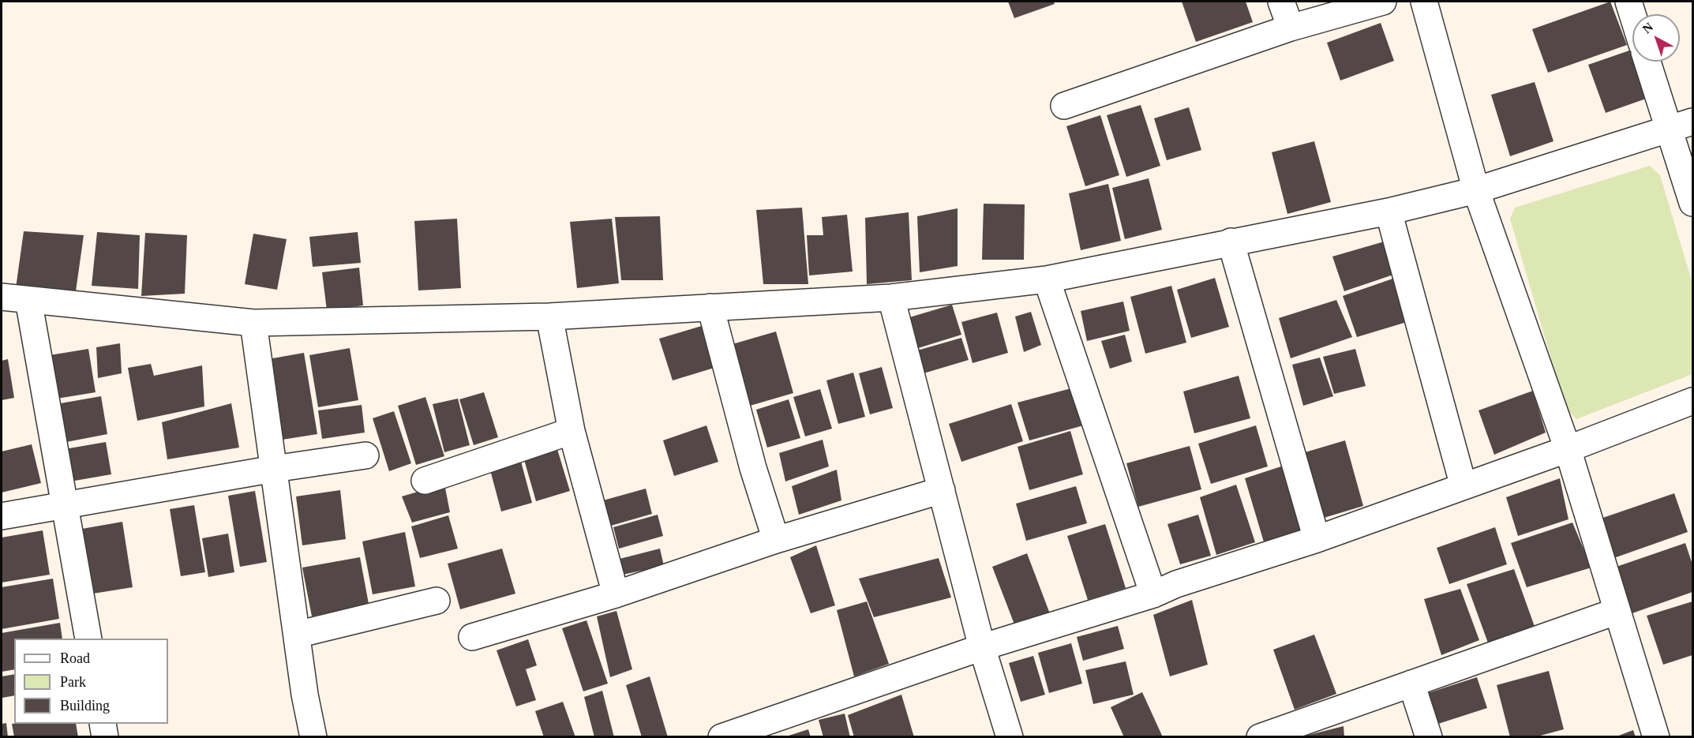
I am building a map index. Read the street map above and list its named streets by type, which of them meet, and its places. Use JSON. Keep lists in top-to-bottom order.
{
  "legend": ["Road", "Park", "Building"],
  "north": "top left"
}
